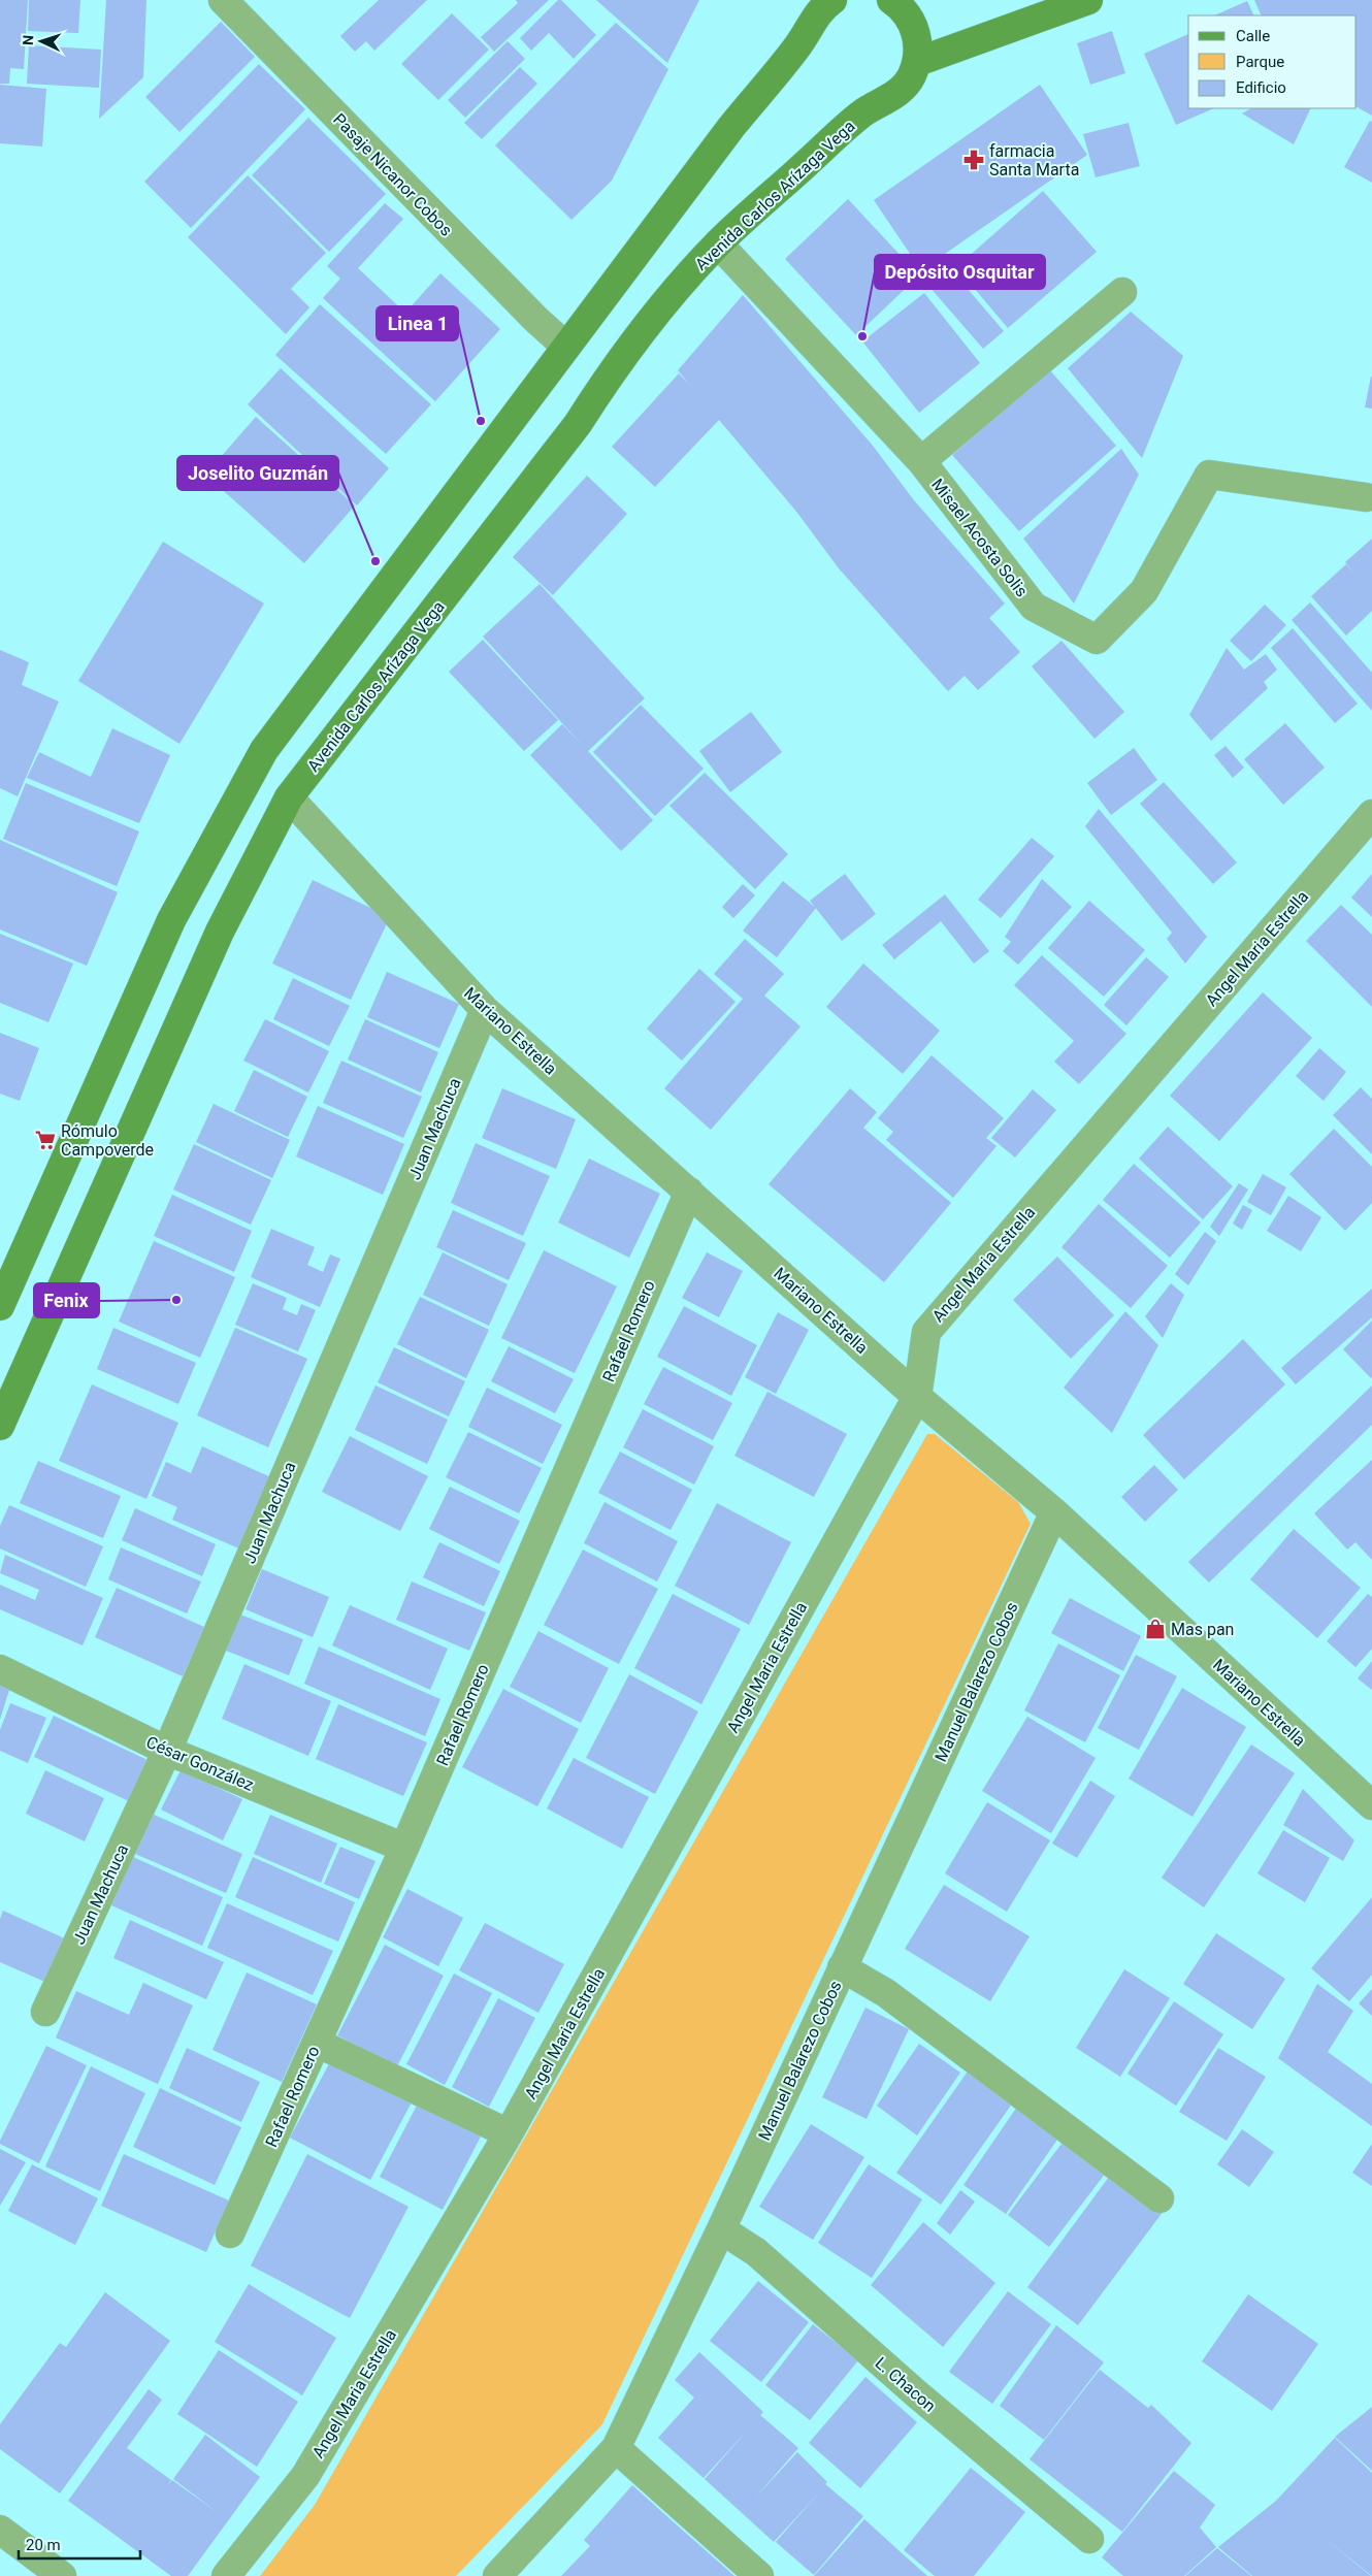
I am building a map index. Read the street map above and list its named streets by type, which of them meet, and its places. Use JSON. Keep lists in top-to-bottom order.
{
  "streets": {
    "street": [
      "Pasaje Nicanor Cobos",
      "Avenida Carlos Arízaga Vega",
      "Misael Acosta Solis",
      "Angel Maria Estrella",
      "Mariano Estrella",
      "Juan Machuca",
      "Rafael Romero",
      "Manuel Balarezo Cobos",
      "César González",
      "L. Chacon"
    ]
  },
  "crossings": [
    ["Avenida Carlos Arízaga Vega", "Misael Acosta Solis"],
    ["Avenida Carlos Arízaga Vega", "Mariano Estrella"],
    ["Angel Maria Estrella", "Mariano Estrella"],
    ["Mariano Estrella", "Juan Machuca"],
    ["Mariano Estrella", "Rafael Romero"],
    ["Mariano Estrella", "Manuel Balarezo Cobos"],
    ["Juan Machuca", "César González"],
    ["Rafael Romero", "César González"],
    ["Manuel Balarezo Cobos", "L. Chacon"]
  ],
  "places": {
    "pharmacy": ["farmacia Santa Marta"],
    "other": [
      "Depósito Osquitar",
      "Linea 1",
      "Joselito Guzmán",
      "Fenix"
    ],
    "supermarket": ["Rómulo Campoverde"],
    "shop": ["Mas pan"]
  },
  "legend": ["Calle", "Parque", "Edificio"],
  "scale_bar": "20 m",
  "north": "left"
}
